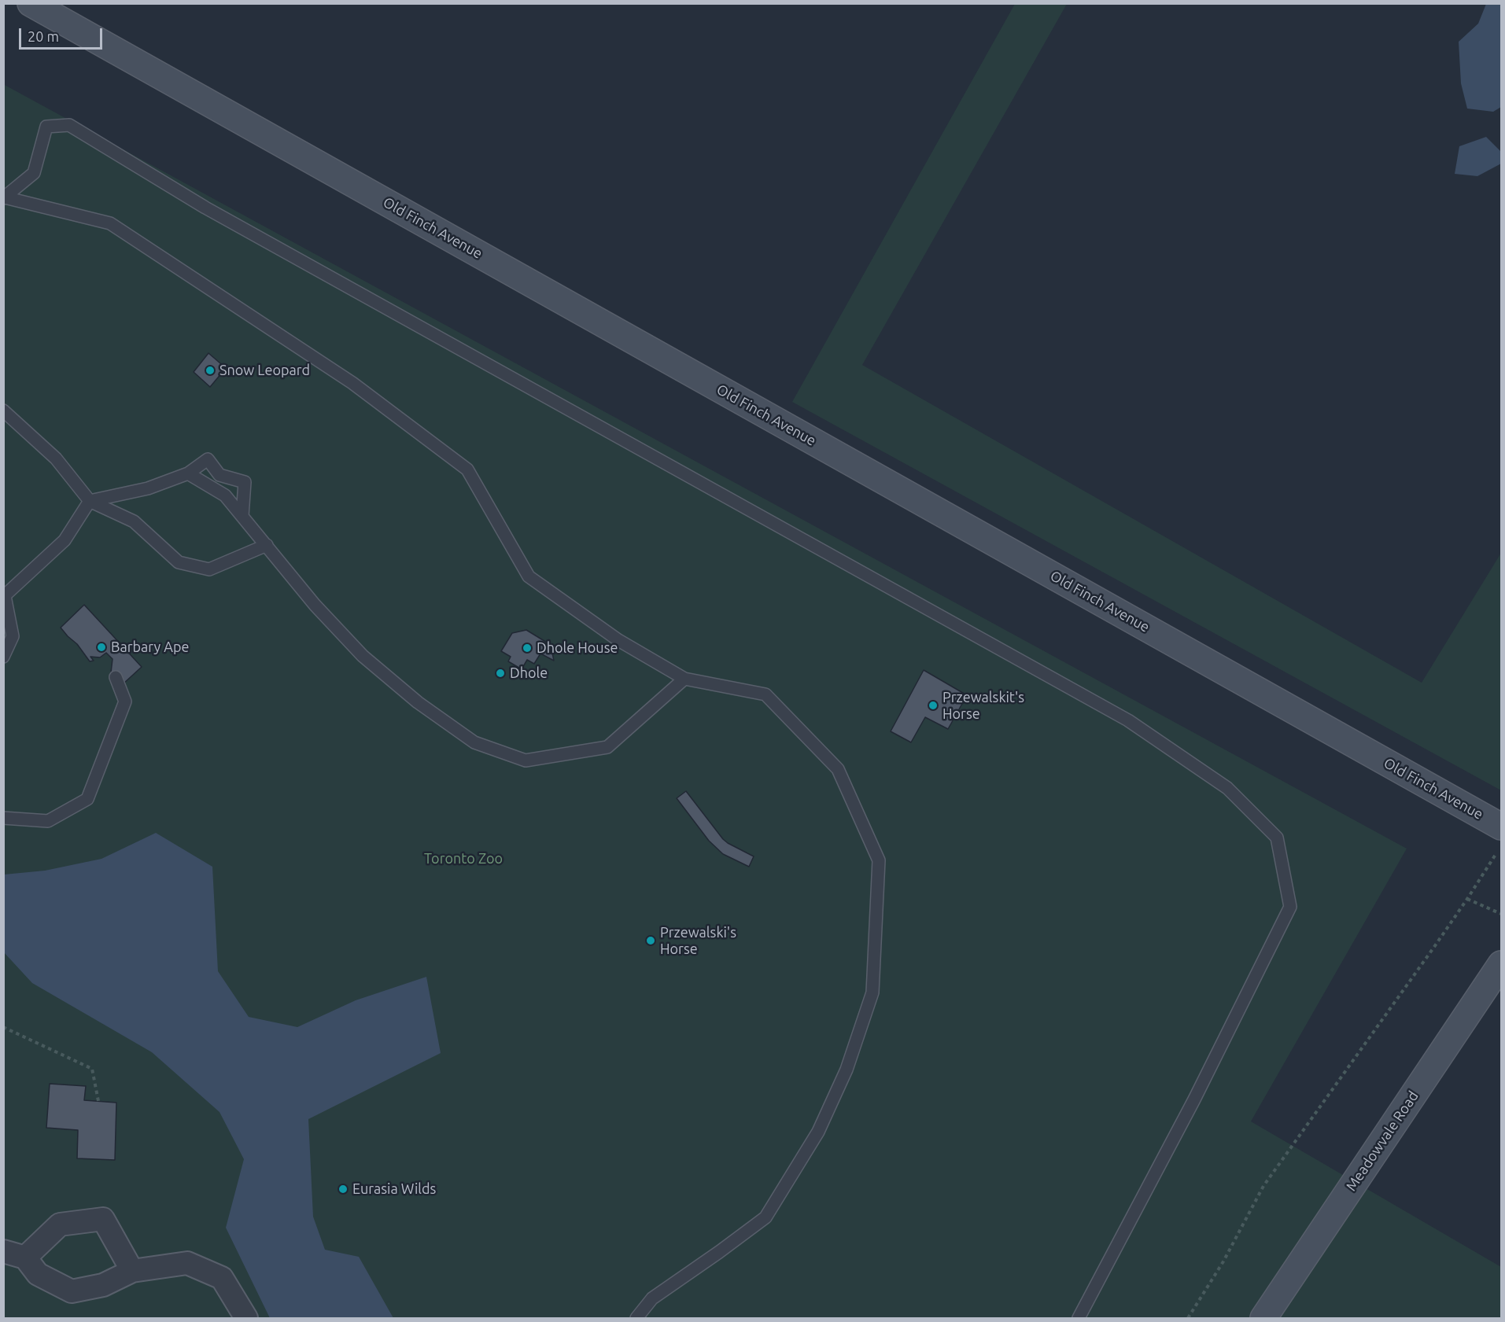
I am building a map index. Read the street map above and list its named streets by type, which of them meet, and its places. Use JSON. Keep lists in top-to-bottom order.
{
  "streets": {
    "street": ["Old Finch Avenue", "Meadowvale Road"]
  },
  "parks": ["Toronto Zoo"],
  "places": [
    "Snow Leopard",
    "Barbary Ape",
    "Dhole House",
    "Dhole",
    "Przewalskit's Horse",
    "Przewalski's Horse",
    "Eurasia Wilds"
  ],
  "scale_bar": "20 m"
}
